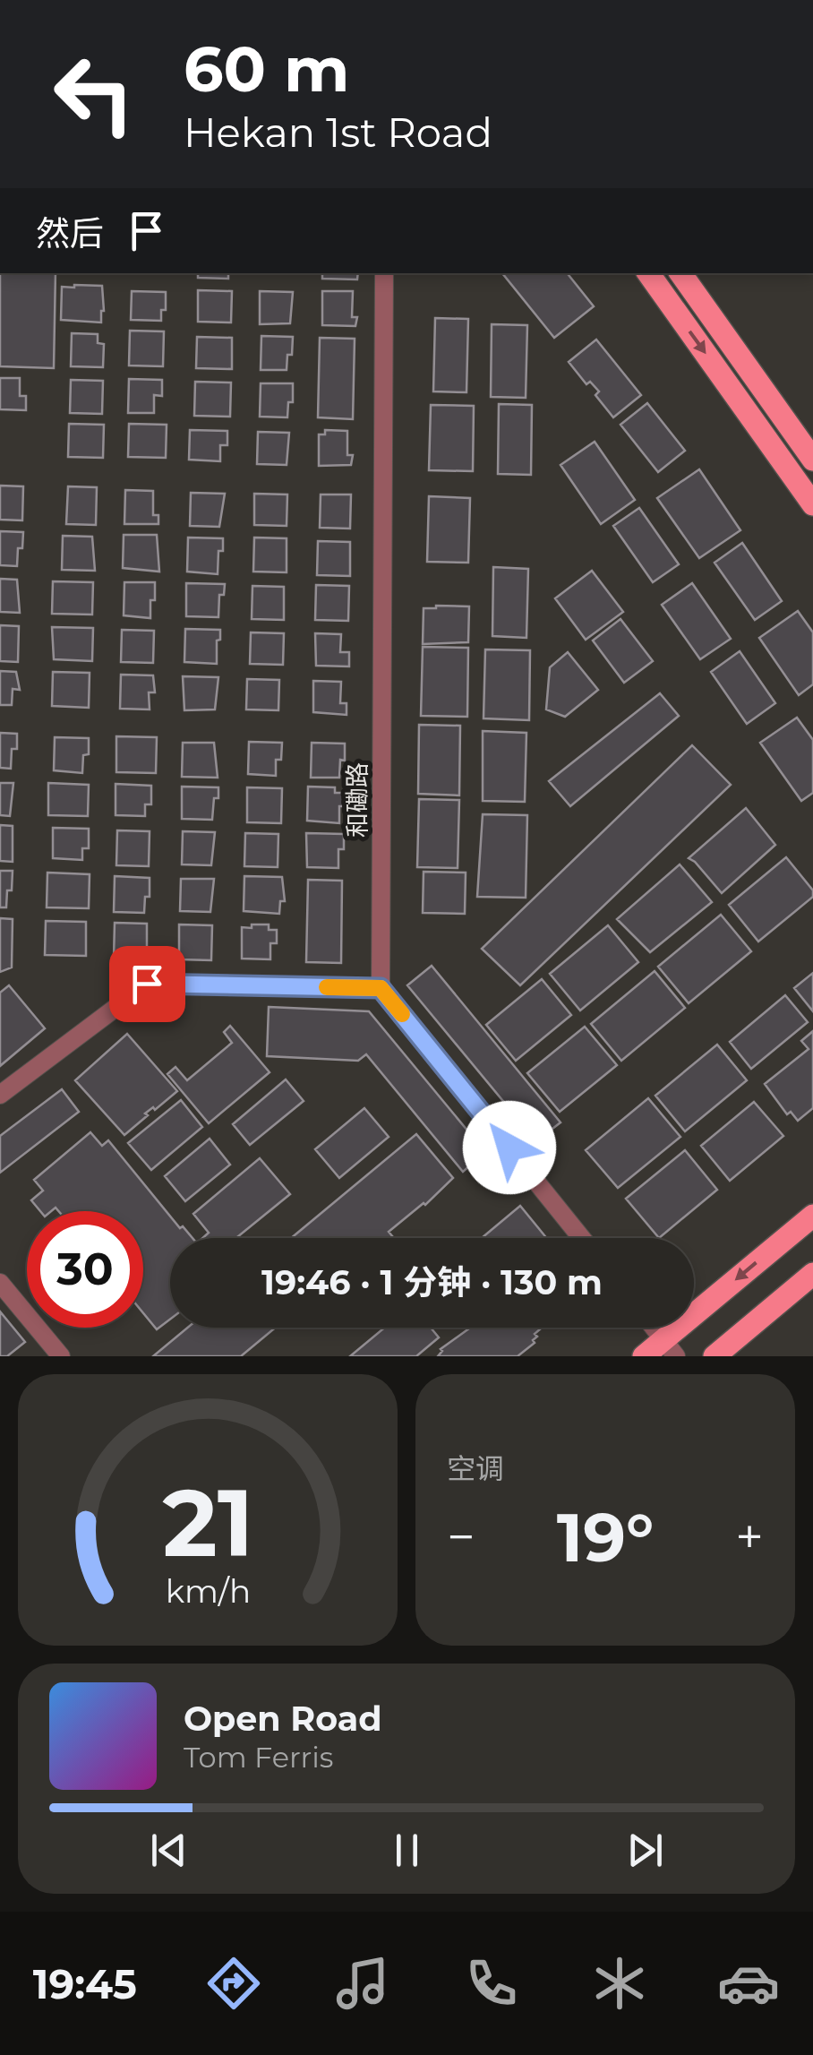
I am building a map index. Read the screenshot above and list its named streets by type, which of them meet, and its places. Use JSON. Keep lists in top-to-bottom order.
{
  "streets": {
    "street": ["和磡路"]
  },
  "page": {
    "turn": ["60 m", "Hekan 1st Road"],
    "then": "然后",
    "limit": "30",
    "trip": "19:46 · 1 分钟 · 130 m",
    "tile": "空调",
    "heat": ["−", "19°", "+"],
    "song": ["Open Road", "Tom Ferris"],
    "tabs": "19:45",
    "gauge": ["21", "km/h"]
  }
}
